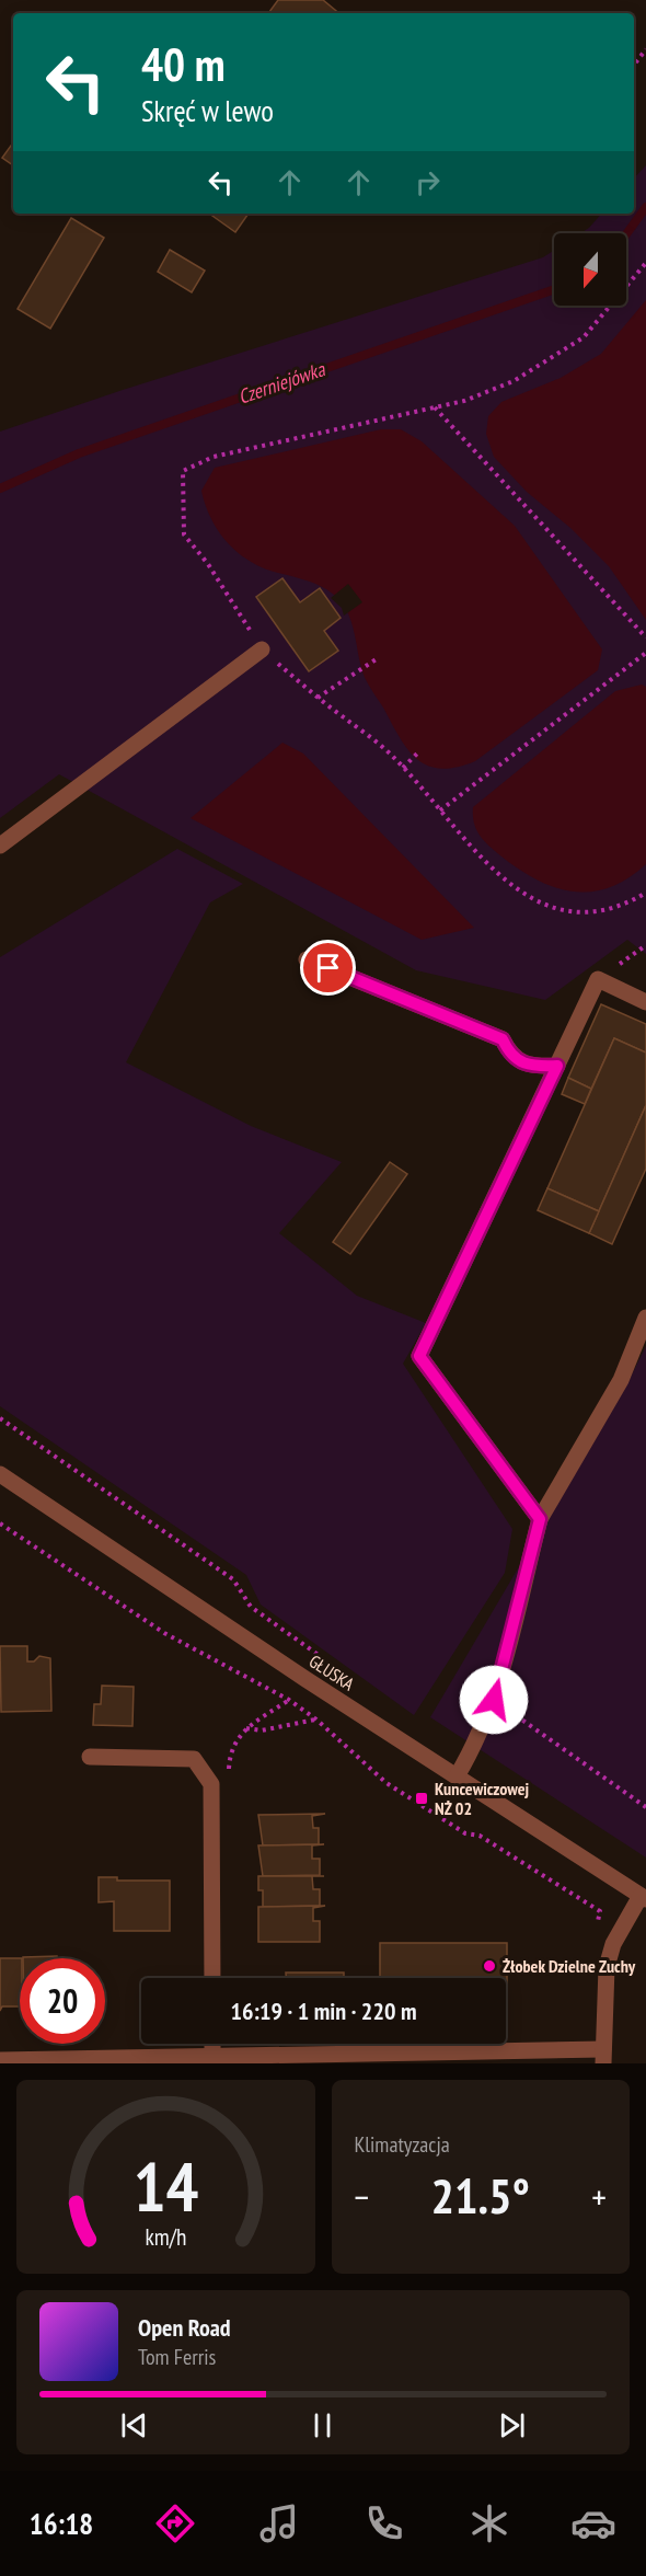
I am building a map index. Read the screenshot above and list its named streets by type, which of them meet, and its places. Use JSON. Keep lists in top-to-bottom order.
{
  "streets": {
    "street": ["GŁUSKA"]
  },
  "water": ["Czerniejówka"],
  "places": {
    "transit": ["Kuncewiczowej NŻ 02"],
    "other": ["Żłobek Dzielne Zuchy"]
  },
  "north": "bottom",
  "page": {
    "turn": ["40 m", "Skręć w lewo"],
    "limit": "20",
    "trip": "16:19 · 1 min · 220 m",
    "tile": "Klimatyzacja",
    "heat": ["−", "21.5°", "+"],
    "song": ["Open Road", "Tom Ferris"],
    "tabs": "16:18",
    "gauge": ["14", "km/h"]
  }
}
